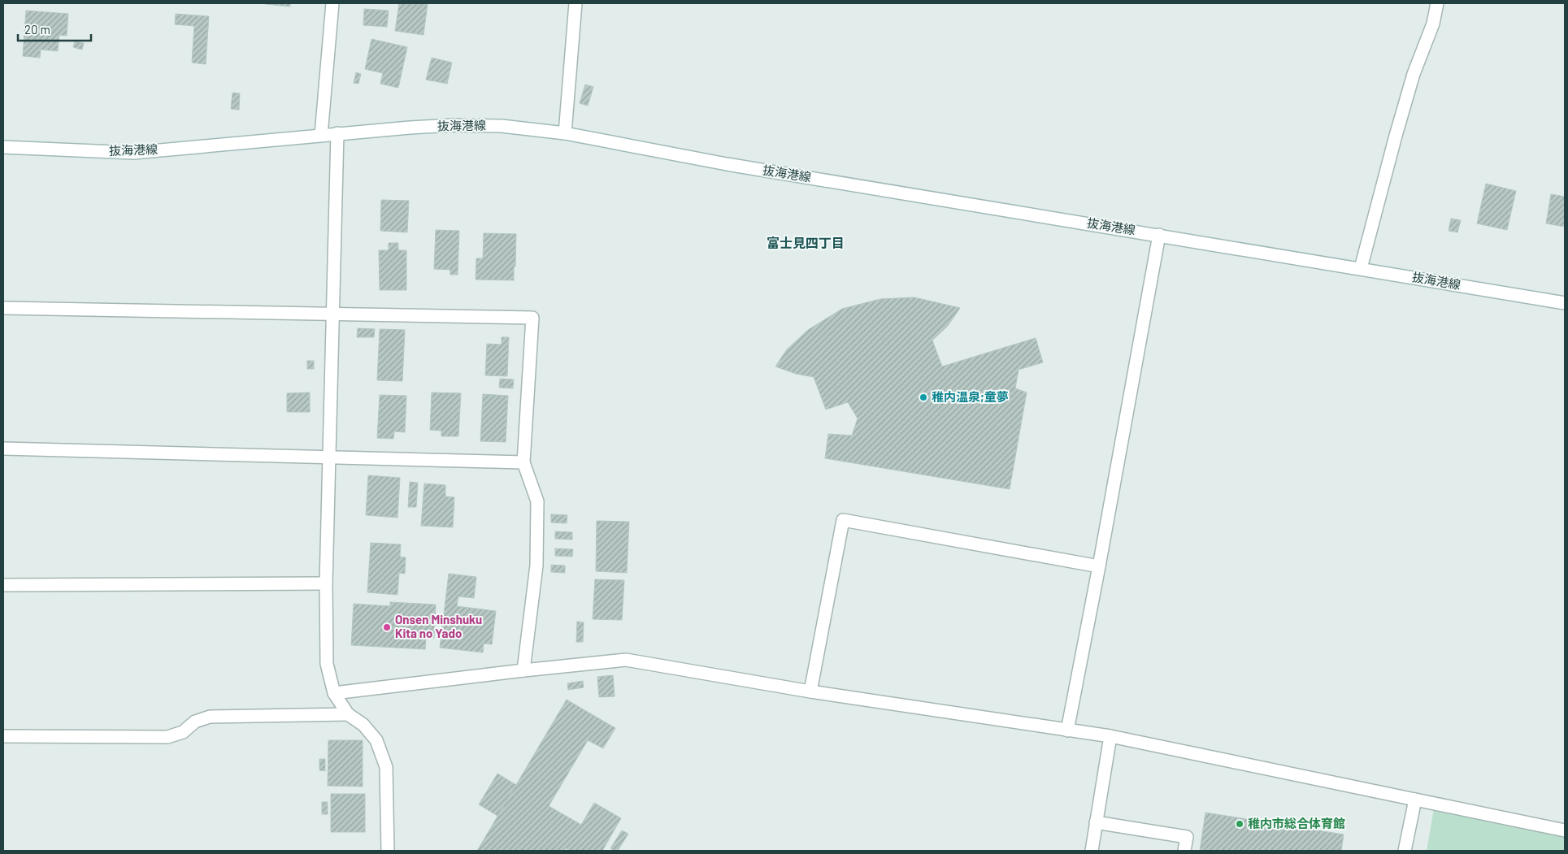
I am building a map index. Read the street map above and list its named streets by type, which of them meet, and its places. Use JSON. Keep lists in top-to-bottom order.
{
  "streets": {
    "street": ["抜海港線"]
  },
  "districts": ["富士見四丁目"],
  "places": ["稚内温泉;童夢", "Onsen Minshuku Kita no Yado", "稚内市総合体育館"],
  "scale_bar": "20 m"
}
